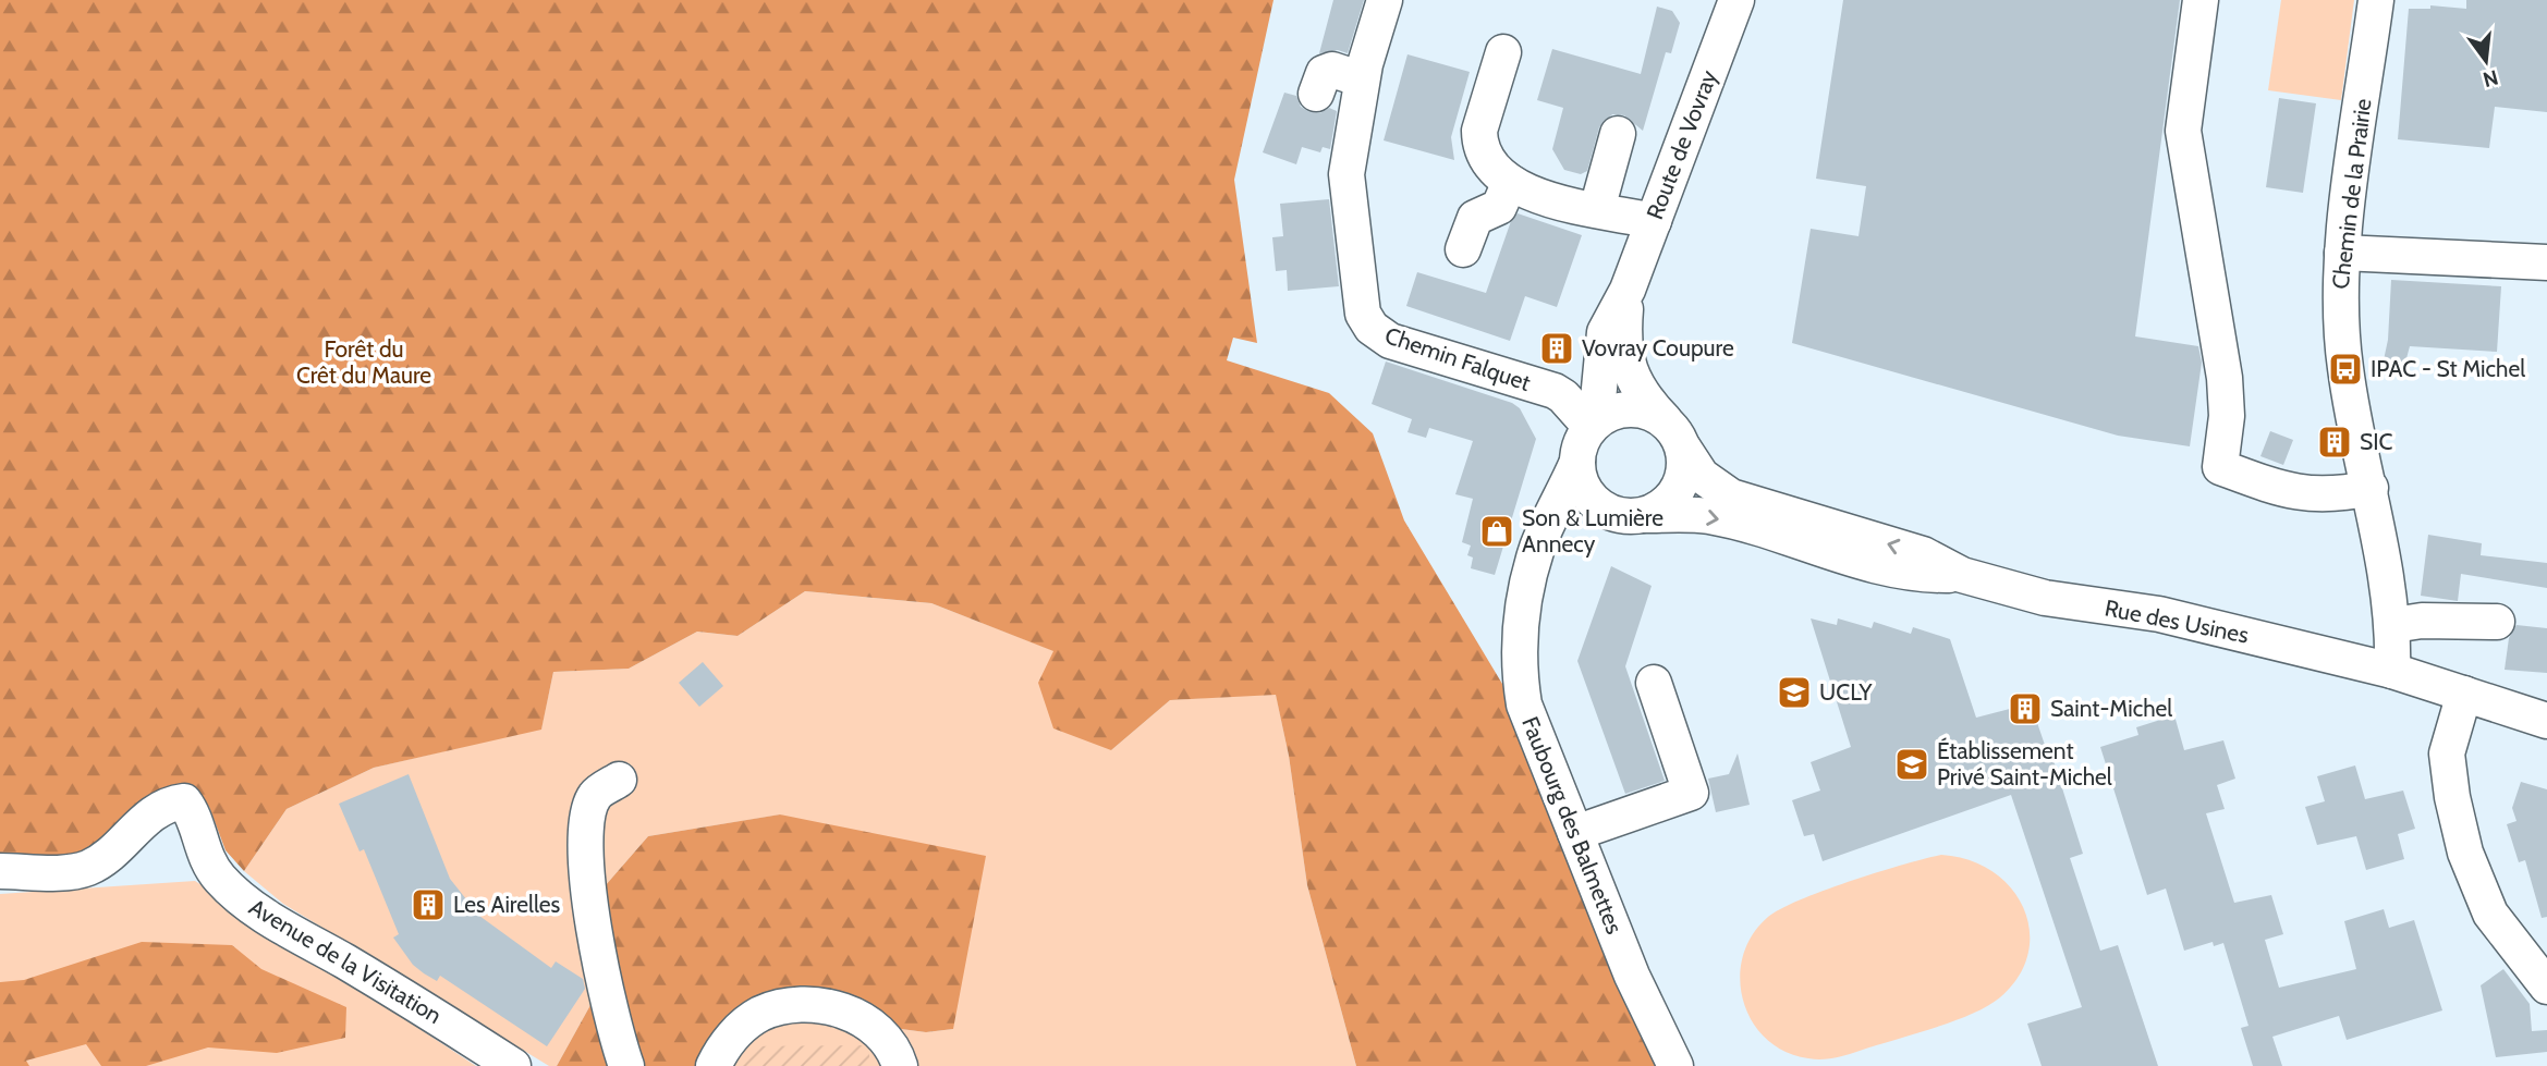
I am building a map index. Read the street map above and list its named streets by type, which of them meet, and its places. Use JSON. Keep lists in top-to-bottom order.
{
  "streets": {
    "street": [
      "Route de Vovray",
      "Chemin de la Prairie",
      "Chemin Falquet",
      "Rue des Usines",
      "Faubourg des Balmettes",
      "Avenue de la Visitation"
    ]
  },
  "crossings": [
    ["Route de Vovray", "Chemin Falquet"],
    ["Route de Vovray", "Rue des Usines"],
    ["Route de Vovray", "Faubourg des Balmettes"],
    ["Chemin de la Prairie", "Rue des Usines"],
    ["Chemin Falquet", "Rue des Usines"],
    ["Chemin Falquet", "Faubourg des Balmettes"],
    ["Rue des Usines", "Faubourg des Balmettes"]
  ],
  "parks": ["Forêt du Crêt du Maure"],
  "places": {
    "building": [
      "Vovray Coupure",
      "SIC",
      "Saint-Michel",
      "Les Airelles"
    ],
    "bus stop": ["IPAC - St Michel"],
    "shop": ["Son & Lumière Annecy"],
    "school or university": ["UCLY", "Établissement Privé Saint-Michel"]
  },
  "north": "bottom"
}
